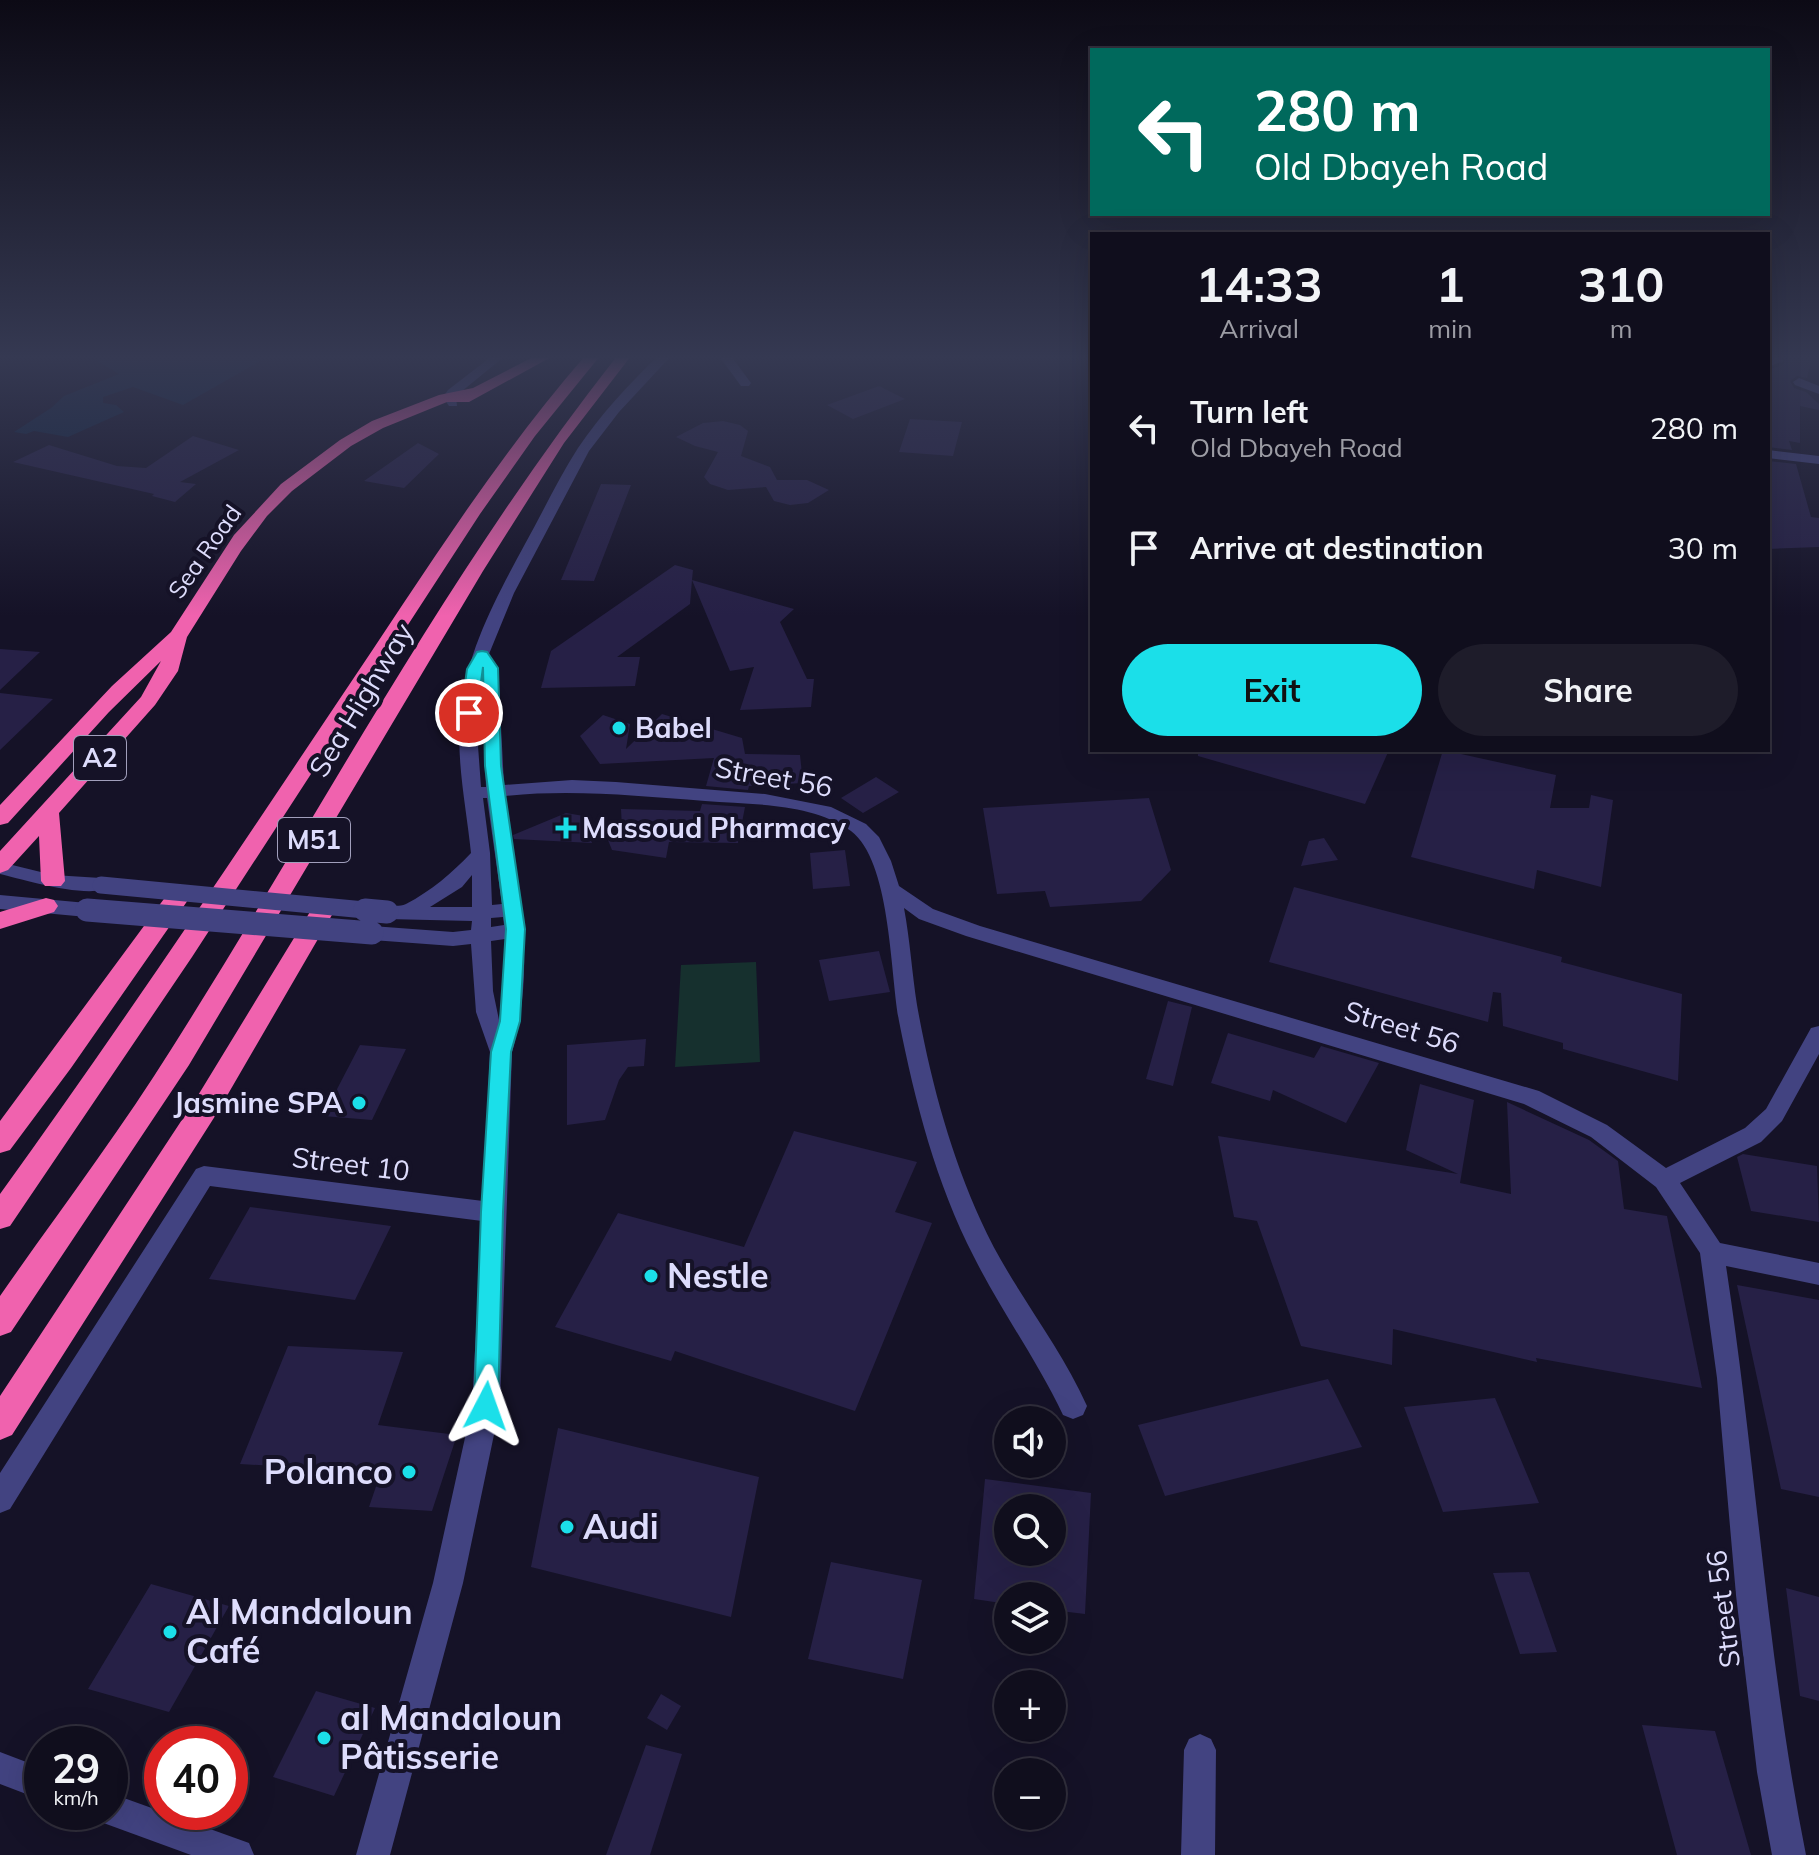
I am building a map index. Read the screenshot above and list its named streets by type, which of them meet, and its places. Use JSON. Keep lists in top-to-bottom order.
{
  "streets": {
    "highway": [
      "Sea Road",
      "Sea Highway",
      "A2",
      "M51"
    ],
    "street": ["Street 56", "Street 10"]
  },
  "places": {
    "other": [
      "Babel",
      "Jasmine SPA",
      "Nestle",
      "Polanco",
      "Audi",
      "Al Mandaloun Café",
      "al Mandaloun Pâtisserie"
    ],
    "health": ["Massoud Pharmacy"]
  },
  "page": {
    "turn": ["280 m", "Old Dbayeh Road"],
    "eta": [
      "14:33",
      "Arrival",
      "1",
      "min",
      "310",
      "m"
    ],
    "list": [
      {
        "name": "Turn left",
        "note": "Old Dbayeh Road",
        "value": "280 m"
      },
      {
        "name": "Arrive at destination",
        "value": "30 m"
      }
    ],
    "buttons": ["Exit", "Share"],
    "map_buttons": ["+", "−"],
    "speed": "29 km/h",
    "limit": "40"
  }
}
